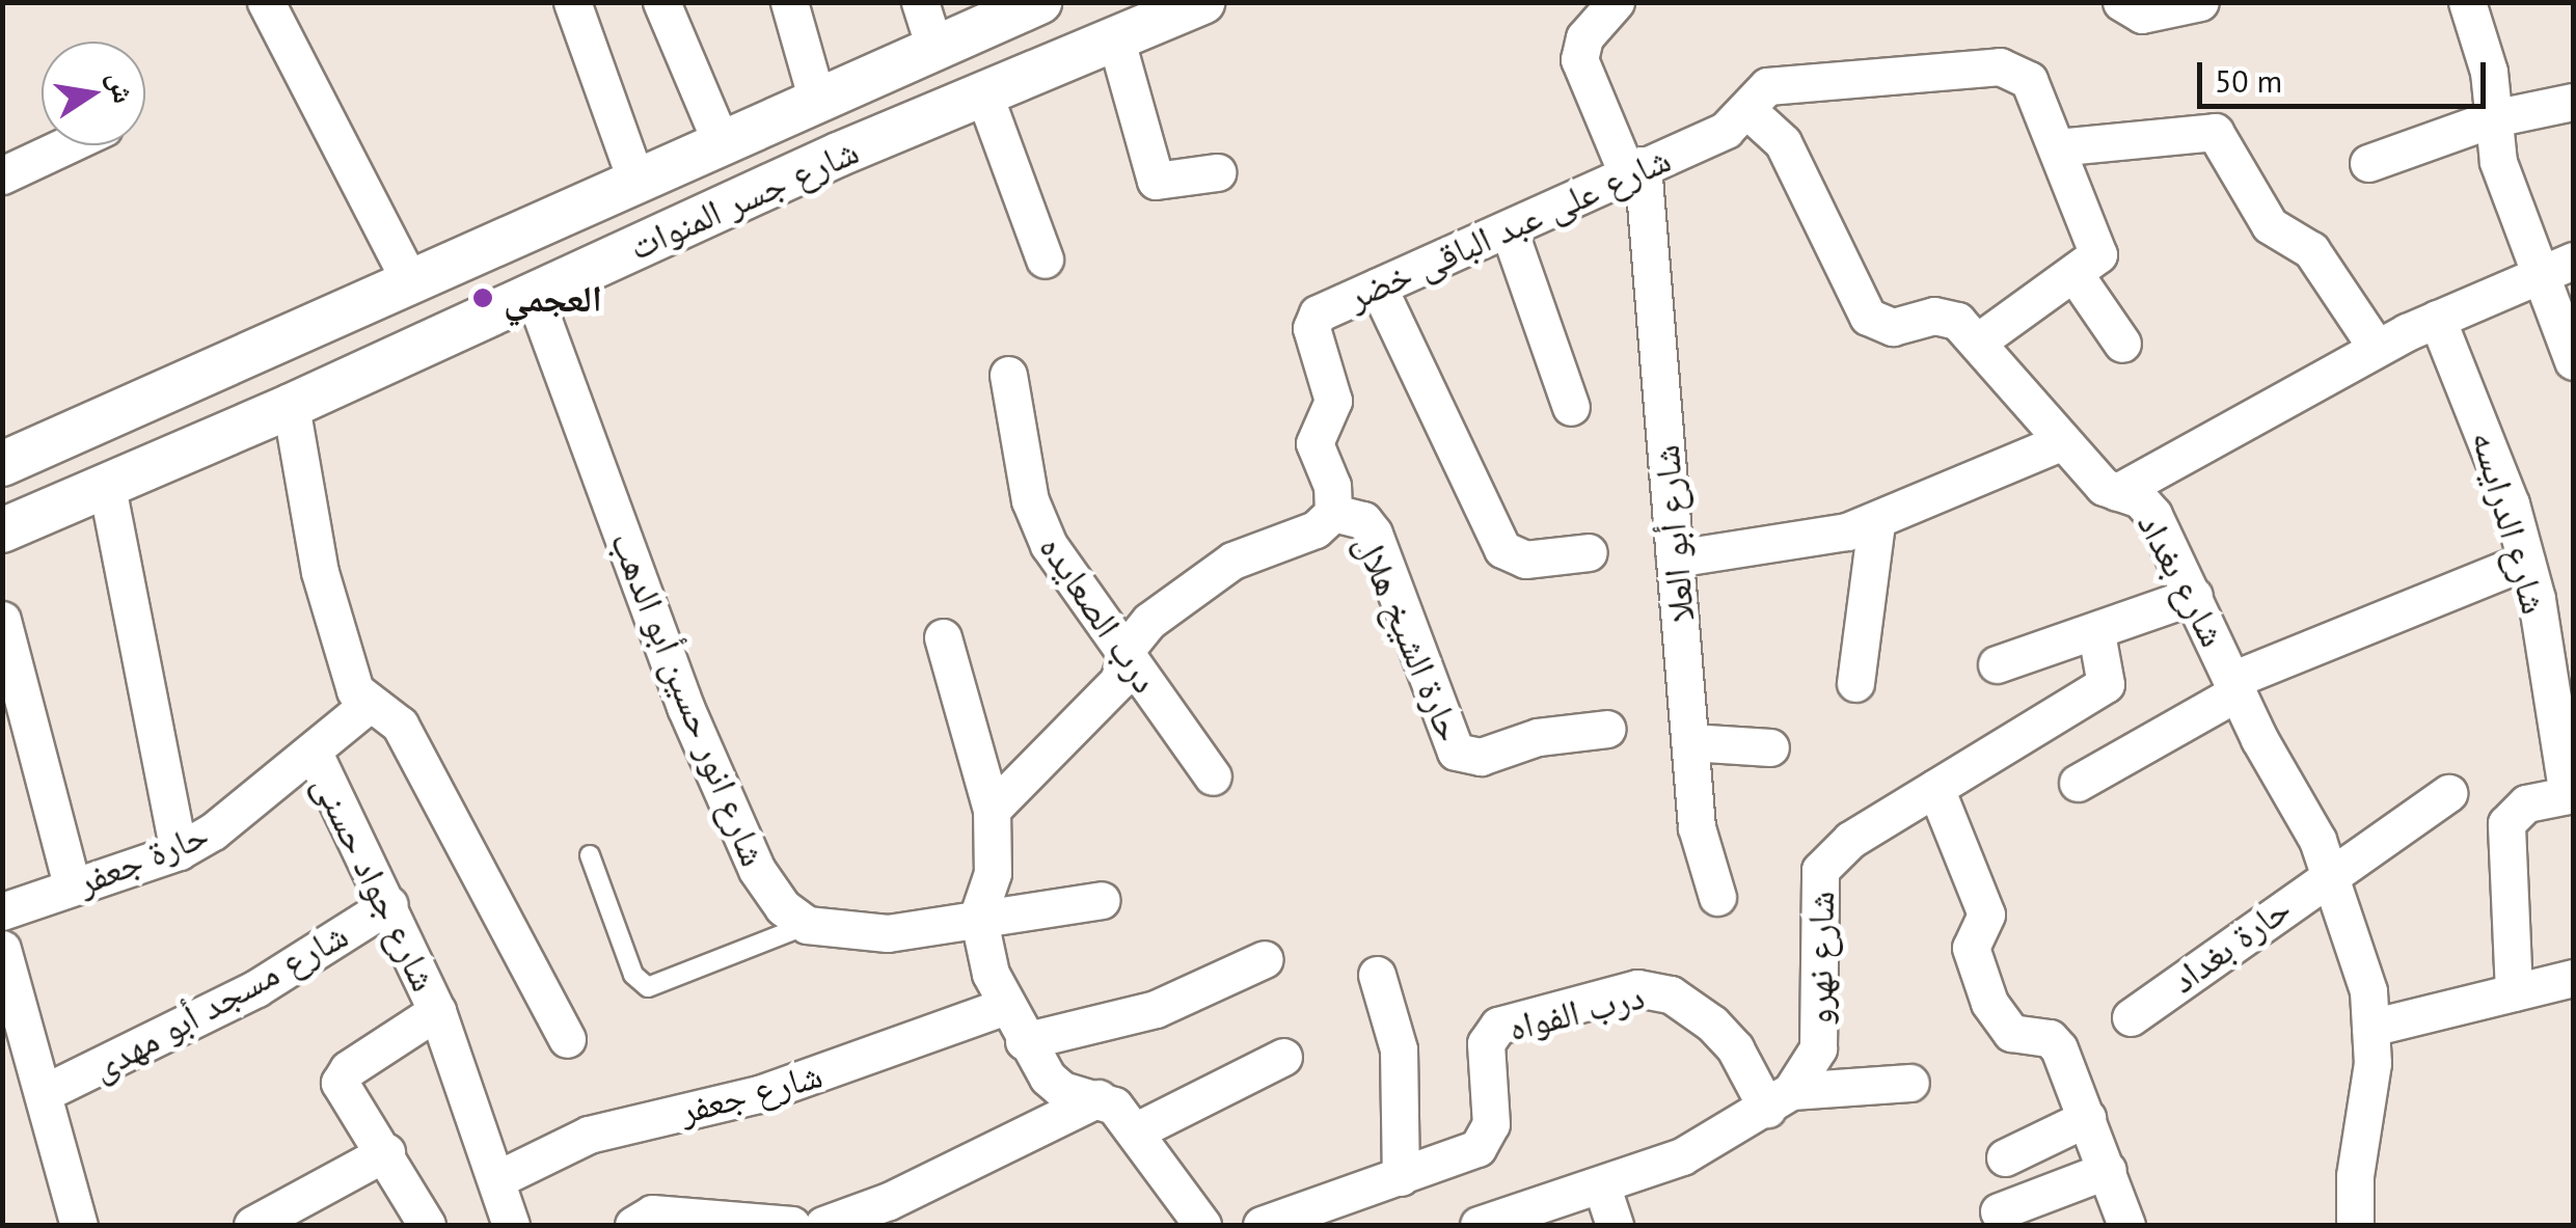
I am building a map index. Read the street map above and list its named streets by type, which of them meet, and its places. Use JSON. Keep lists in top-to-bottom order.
{
  "streets": {
    "street": [
      "شارع جسر المنوات",
      "شارع على عبد الباقى خضر",
      "شارع الدرايسه",
      "شارع أبو العلا",
      "شارع بغداد",
      "درب الصعايده",
      "حارة الشيخ هلال",
      "شارع انور حسين أبو الدهب",
      "حارة جعفر",
      "شارع جواد حسنى",
      "حارة بغداد",
      "شارع نهرو",
      "شارع مسجد أبو مهدى",
      "درب الفواه",
      "شارع جعفر"
    ]
  },
  "crossings": [
    ["شارع جسر المنوات", "شارع انور حسين أبو الدهب"],
    ["شارع على عبد الباقى خضر", "شارع أبو العلا"],
    ["شارع على عبد الباقى خضر", "شارع بغداد"],
    ["شارع على عبد الباقى خضر", "حارة الشيخ هلال"],
    ["شارع بغداد", "حارة بغداد"],
    ["حارة جعفر", "شارع جواد حسنى"],
    ["شارع جواد حسنى", "شارع مسجد أبو مهدى"],
    ["شارع جواد حسنى", "شارع جعفر"],
    ["شارع نهرو", "درب الفواه"]
  ],
  "places": ["العجمي"],
  "scale_bar": "50 m",
  "north": "right"
}
